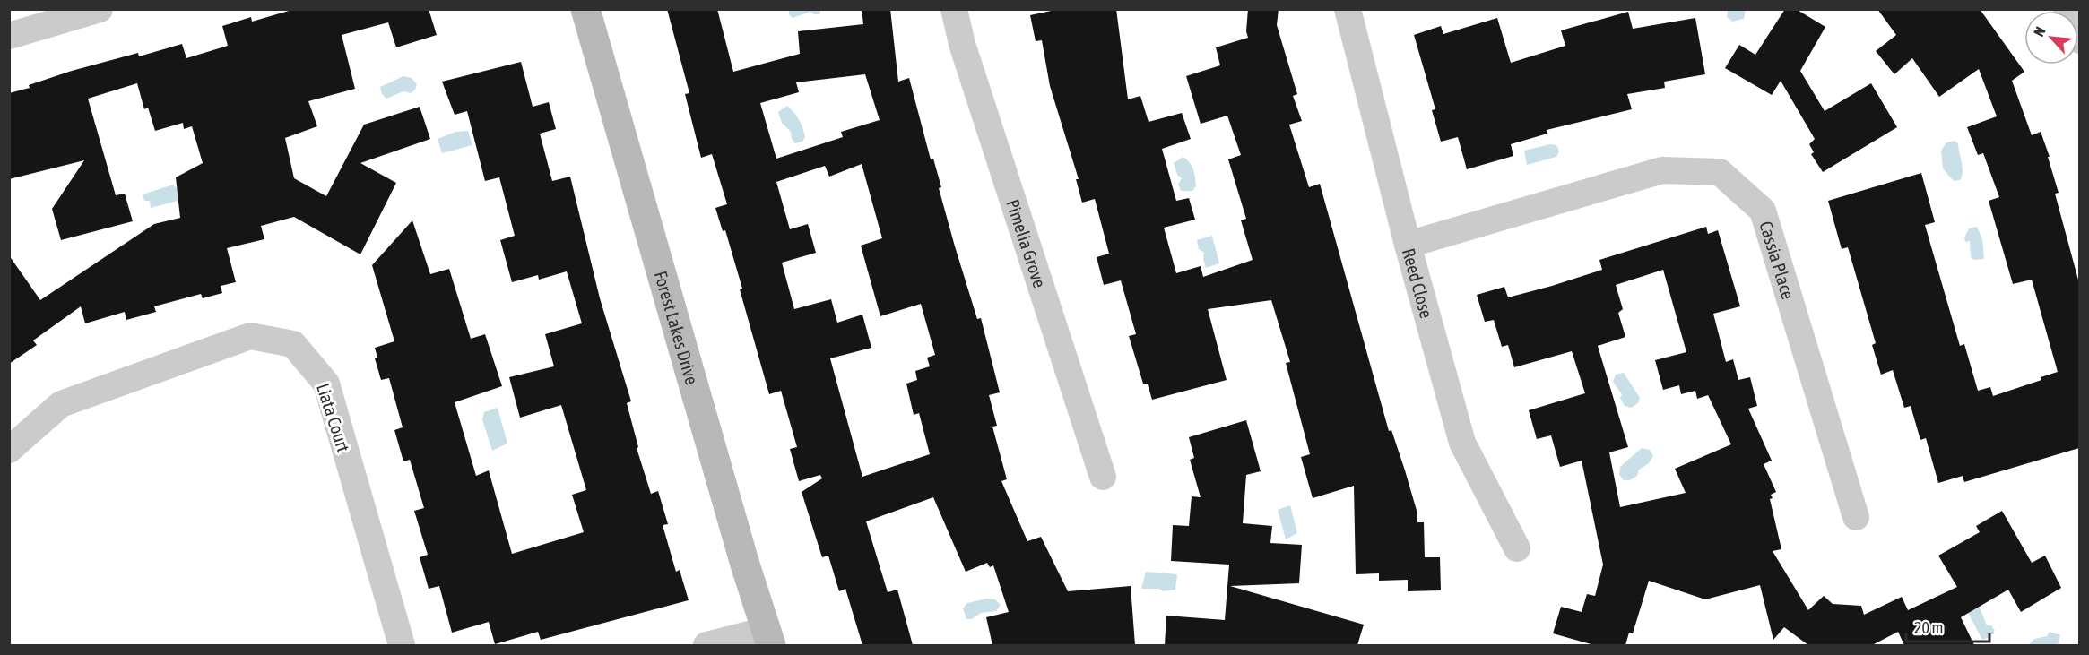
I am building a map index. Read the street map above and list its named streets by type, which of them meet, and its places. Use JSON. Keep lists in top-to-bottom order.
{
  "streets": {
    "main road": ["Forest Lakes Drive"],
    "street": [
      "Pimelia Grove",
      "Cassia Place",
      "Reed Close",
      "Liata Court"
    ]
  },
  "crossings": [
    ["Cassia Place", "Reed Close"]
  ],
  "scale_bar": "20 m",
  "north": "top left"
}
